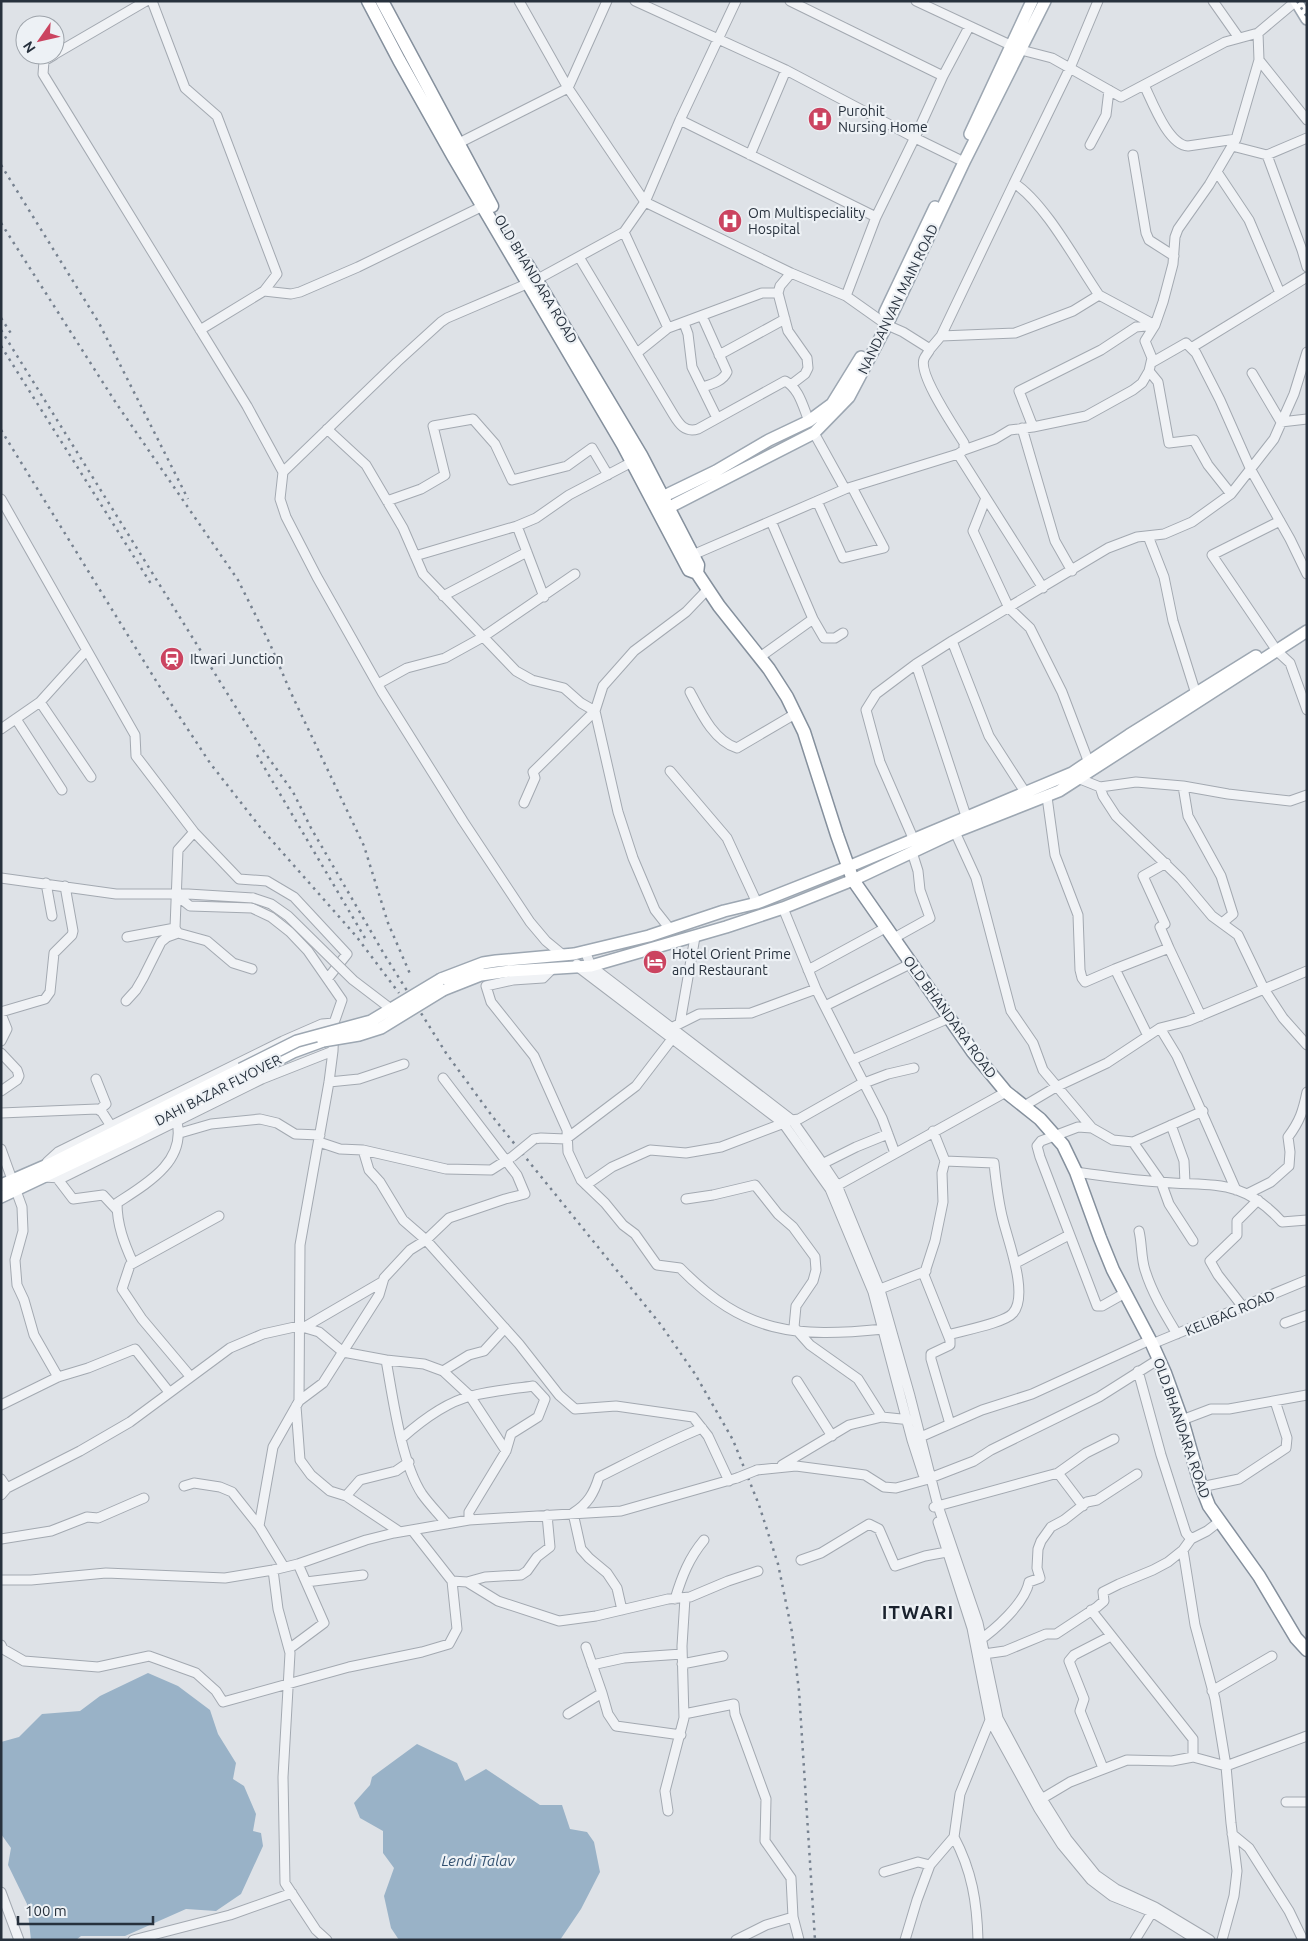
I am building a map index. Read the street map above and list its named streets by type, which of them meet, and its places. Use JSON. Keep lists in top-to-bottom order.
{
  "streets": {
    "highway": ["OLD BHANDARA ROAD"],
    "main road": ["NANDANVAN MAIN ROAD", "DAHI BAZAR FLYOVER"],
    "street": ["KELIBAG ROAD"]
  },
  "crossings": [
    ["OLD BHANDARA ROAD", "NANDANVAN MAIN ROAD"],
    ["OLD BHANDARA ROAD", "DAHI BAZAR FLYOVER"],
    ["OLD BHANDARA ROAD", "KELIBAG ROAD"]
  ],
  "districts": ["ITWARI"],
  "water": ["Lendi Talav"],
  "places": {
    "hospital": ["Purohit Nursing Home", "Om Multispeciality Hospital"],
    "station": ["Itwari Junction"],
    "hotel": ["Hotel Orient Prime and Restaurant"]
  },
  "scale_bar": "100 m",
  "north": "bottom left"
}
